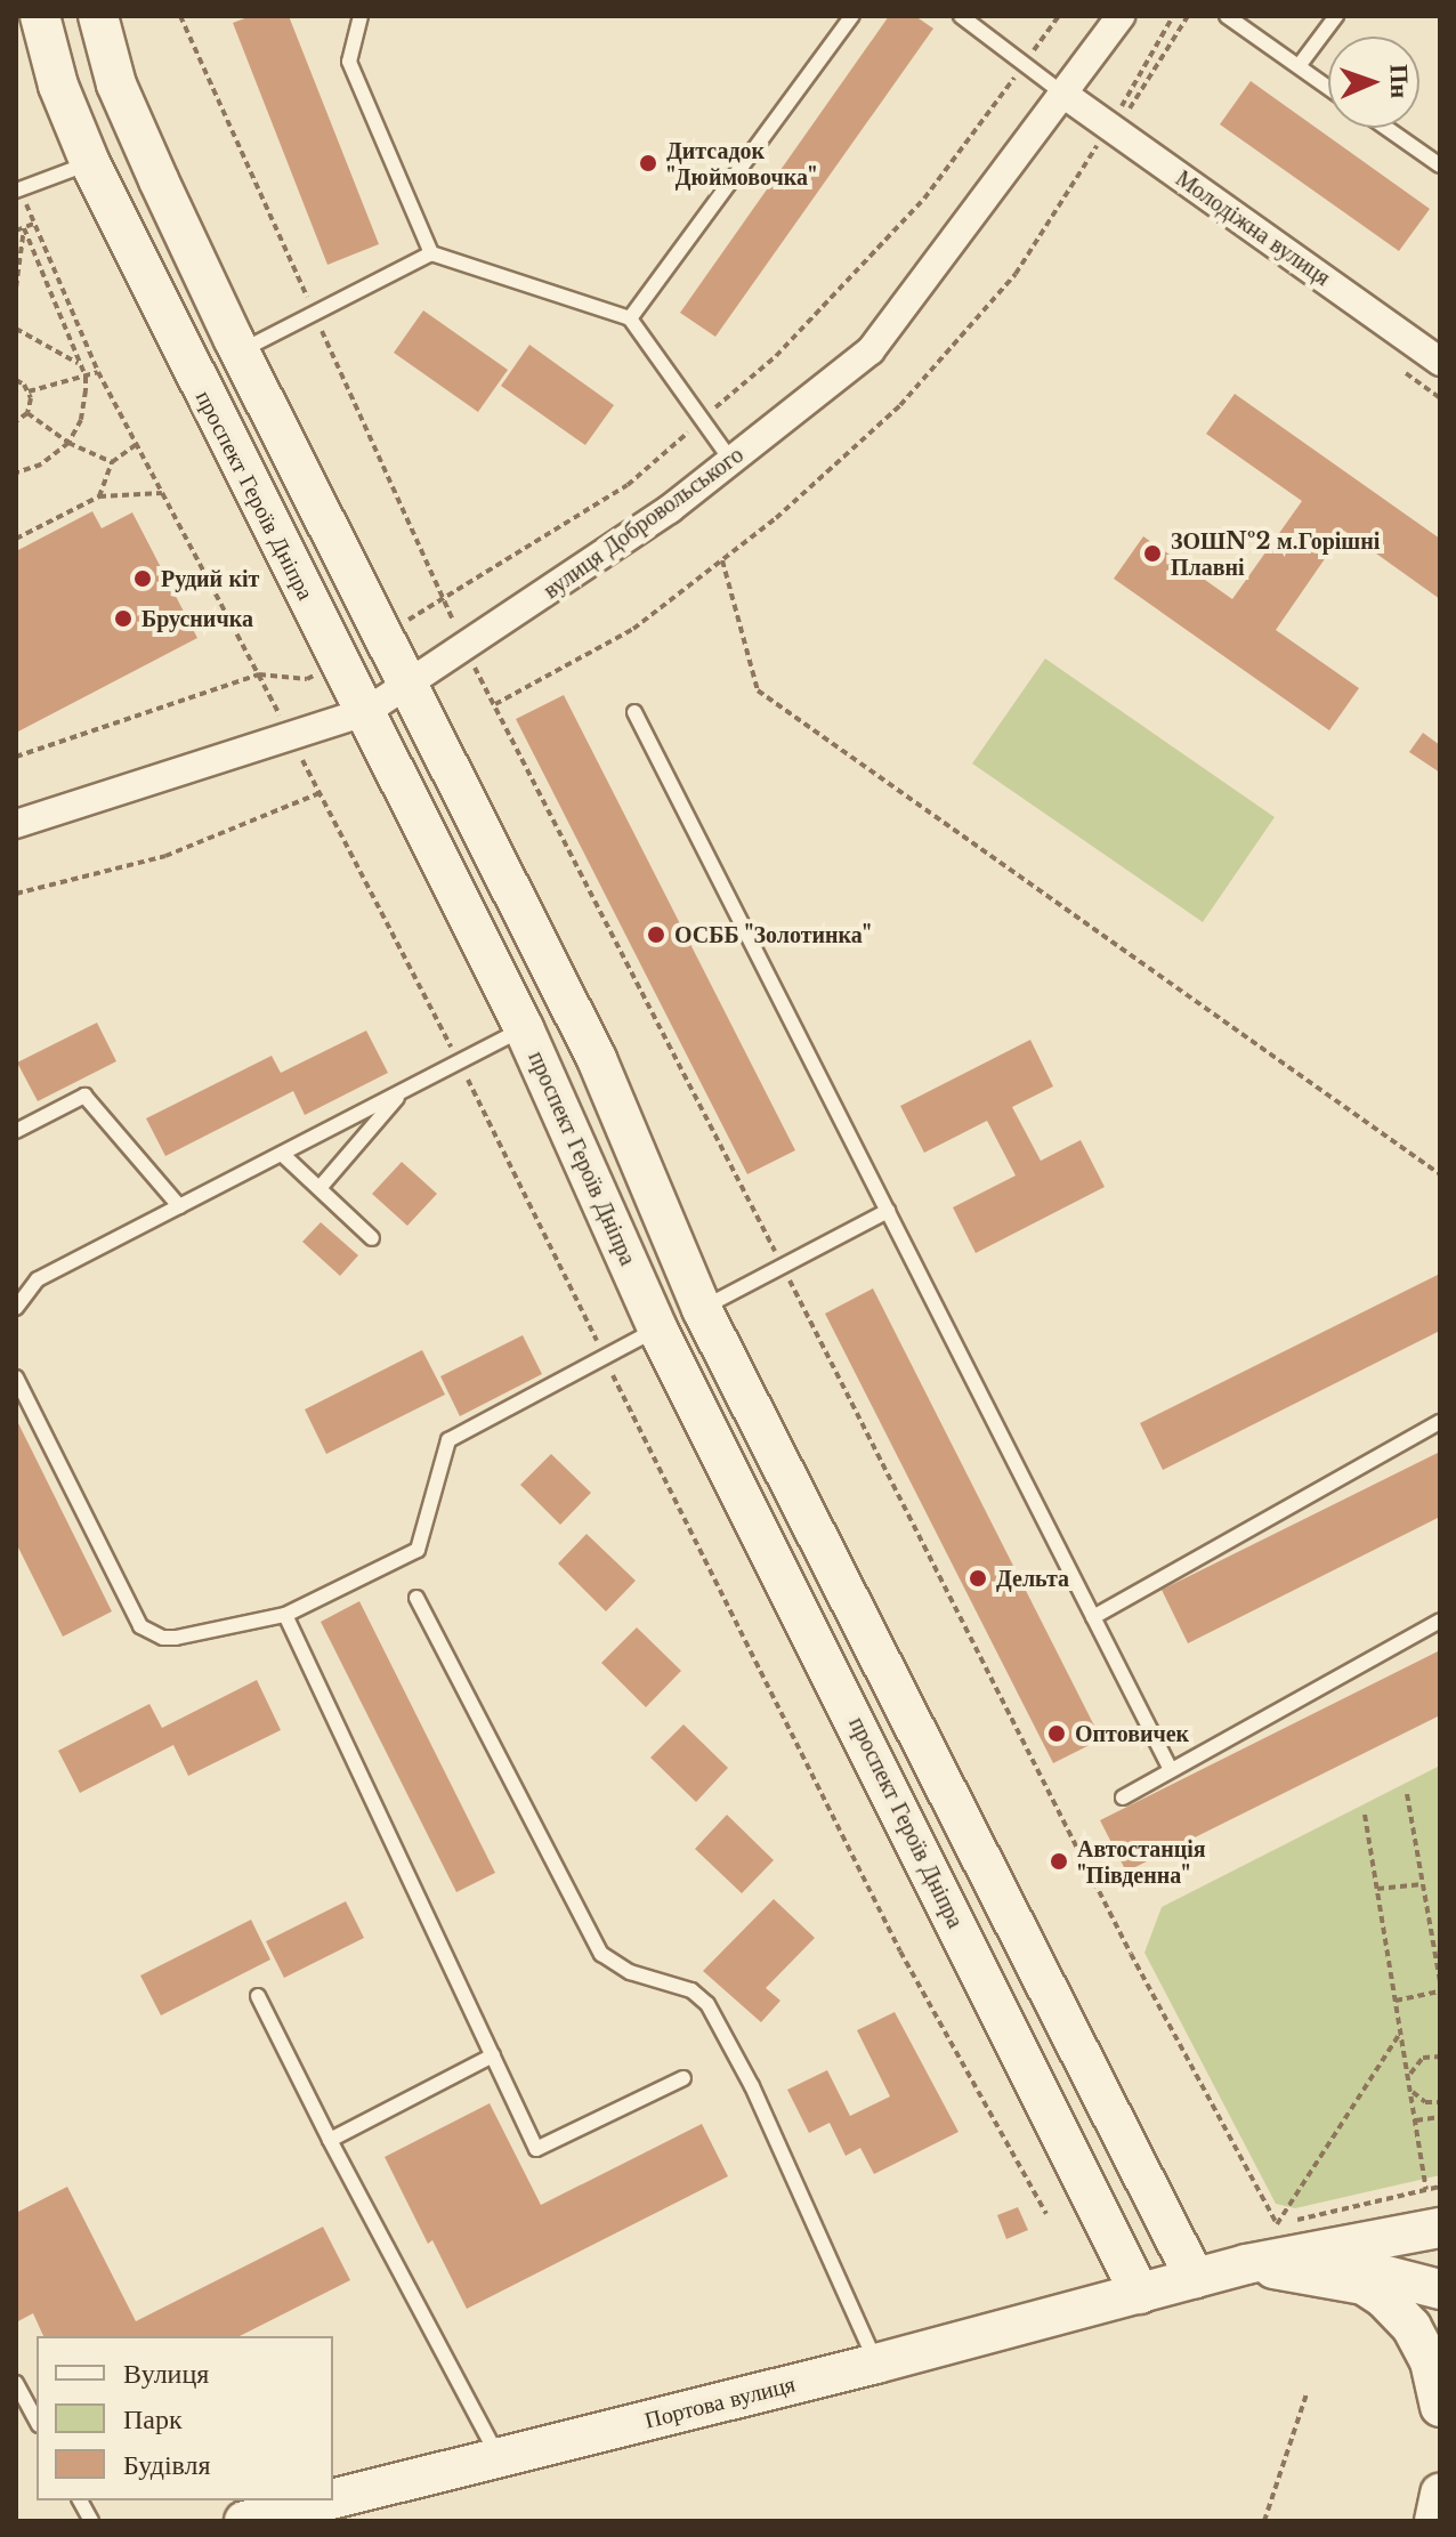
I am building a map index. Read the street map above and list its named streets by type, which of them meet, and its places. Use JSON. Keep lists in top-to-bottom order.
{
  "streets": {
    "street": [
      "Молодіжна вулиця",
      "проспект Героїв Дніпра",
      "вулиця Добровольського",
      "Портова вулиця"
    ]
  },
  "crossings": [
    ["Молодіжна вулиця", "вулиця Добровольського"],
    ["проспект Героїв Дніпра", "вулиця Добровольського"],
    ["проспект Героїв Дніпра", "Портова вулиця"]
  ],
  "places": [
    "Дитсадок \"Дюймовочка\"",
    "ЗОШ№2 м.Горішні Плавні",
    "Рудий кіт",
    "Брусничка",
    "ОСББ \"Золотинка\"",
    "Дельта",
    "Оптовичек",
    "Автостанція \"Південна\""
  ],
  "legend": ["Вулиця", "Парк", "Будівля"],
  "north": "right"
}
